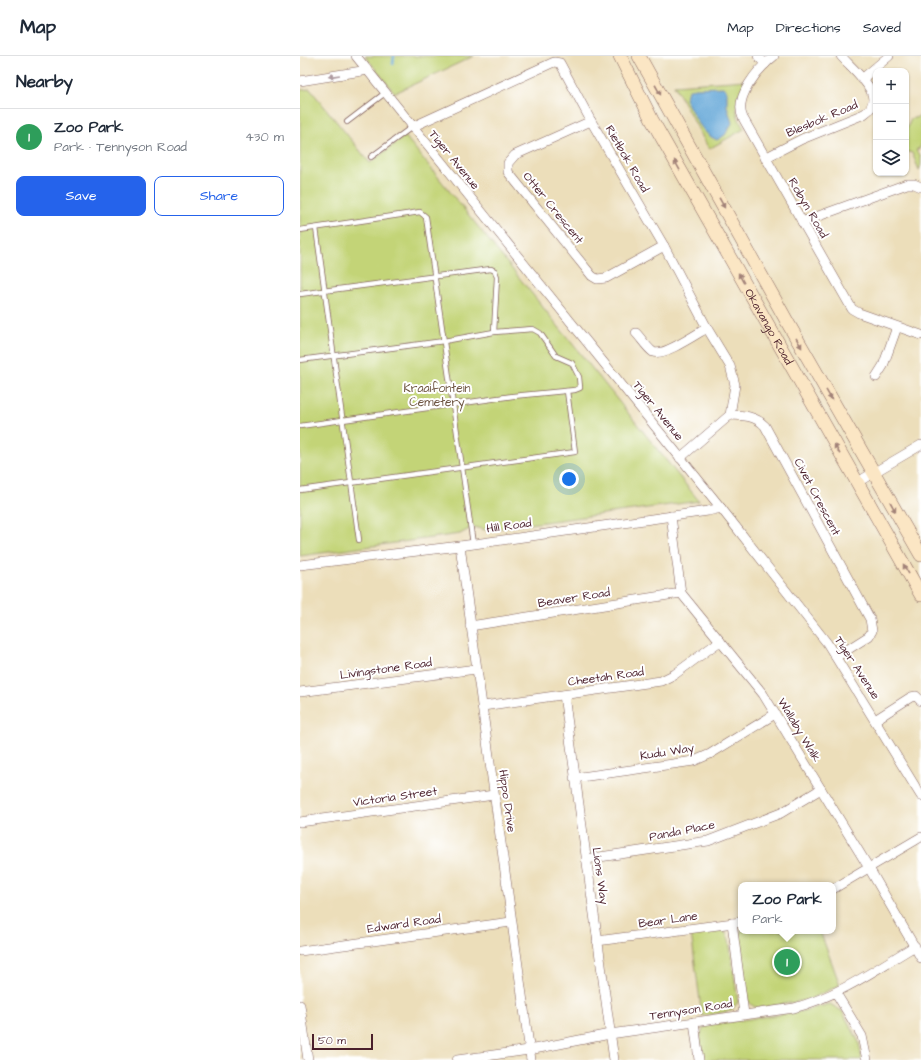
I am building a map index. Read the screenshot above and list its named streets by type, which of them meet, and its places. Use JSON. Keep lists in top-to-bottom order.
{
  "streets": {
    "main road": ["Okavango Road"],
    "street": [
      "Blesbok Road",
      "Rietbok Road",
      "Tiger Avenue",
      "Otter Crescent",
      "Robyn Road",
      "Civet Crescent",
      "Hill Road",
      "Beaver Road",
      "Livingstone Road",
      "Cheetah Road",
      "Wallaby Walk",
      "Kudu Way",
      "Victoria Street",
      "Hippo Drive",
      "Panda Place",
      "Lions Way",
      "Bear Lane",
      "Edward Road",
      "Tennyson Road"
    ]
  },
  "crossings": [
    ["Blesbok Road", "Robyn Road"],
    ["Rietbok Road", "Tiger Avenue"],
    ["Rietbok Road", "Otter Crescent"],
    ["Rietbok Road", "Civet Crescent"],
    ["Tiger Avenue", "Civet Crescent"],
    ["Tiger Avenue", "Hill Road"],
    ["Hill Road", "Hippo Drive"],
    ["Beaver Road", "Wallaby Walk"],
    ["Beaver Road", "Hippo Drive"],
    ["Livingstone Road", "Hippo Drive"],
    ["Cheetah Road", "Wallaby Walk"],
    ["Cheetah Road", "Hippo Drive"],
    ["Cheetah Road", "Lions Way"],
    ["Wallaby Walk", "Kudu Way"],
    ["Wallaby Walk", "Panda Place"],
    ["Wallaby Walk", "Tennyson Road"],
    ["Kudu Way", "Lions Way"],
    ["Victoria Street", "Hippo Drive"],
    ["Hippo Drive", "Edward Road"],
    ["Hippo Drive", "Tennyson Road"],
    ["Panda Place", "Lions Way"],
    ["Lions Way", "Bear Lane"],
    ["Lions Way", "Tennyson Road"]
  ],
  "parks": ["Kraaifontein Cemetery"],
  "scale_bar": "50 m",
  "page": {
    "header": "Map",
    "nav": ["Map", "Directions", "Saved"],
    "heading": "Nearby",
    "map_buttons": ["+", "−"],
    "list": [
      {
        "mark": "1",
        "name": "Zoo Park",
        "note": "Park · Tennyson Road",
        "value": "430 m"
      }
    ],
    "buttons": ["Save", "Share"],
    "popup": ["Zoo Park", "Park"],
    "pins": "1",
    "scale": "50 m"
  }
}
